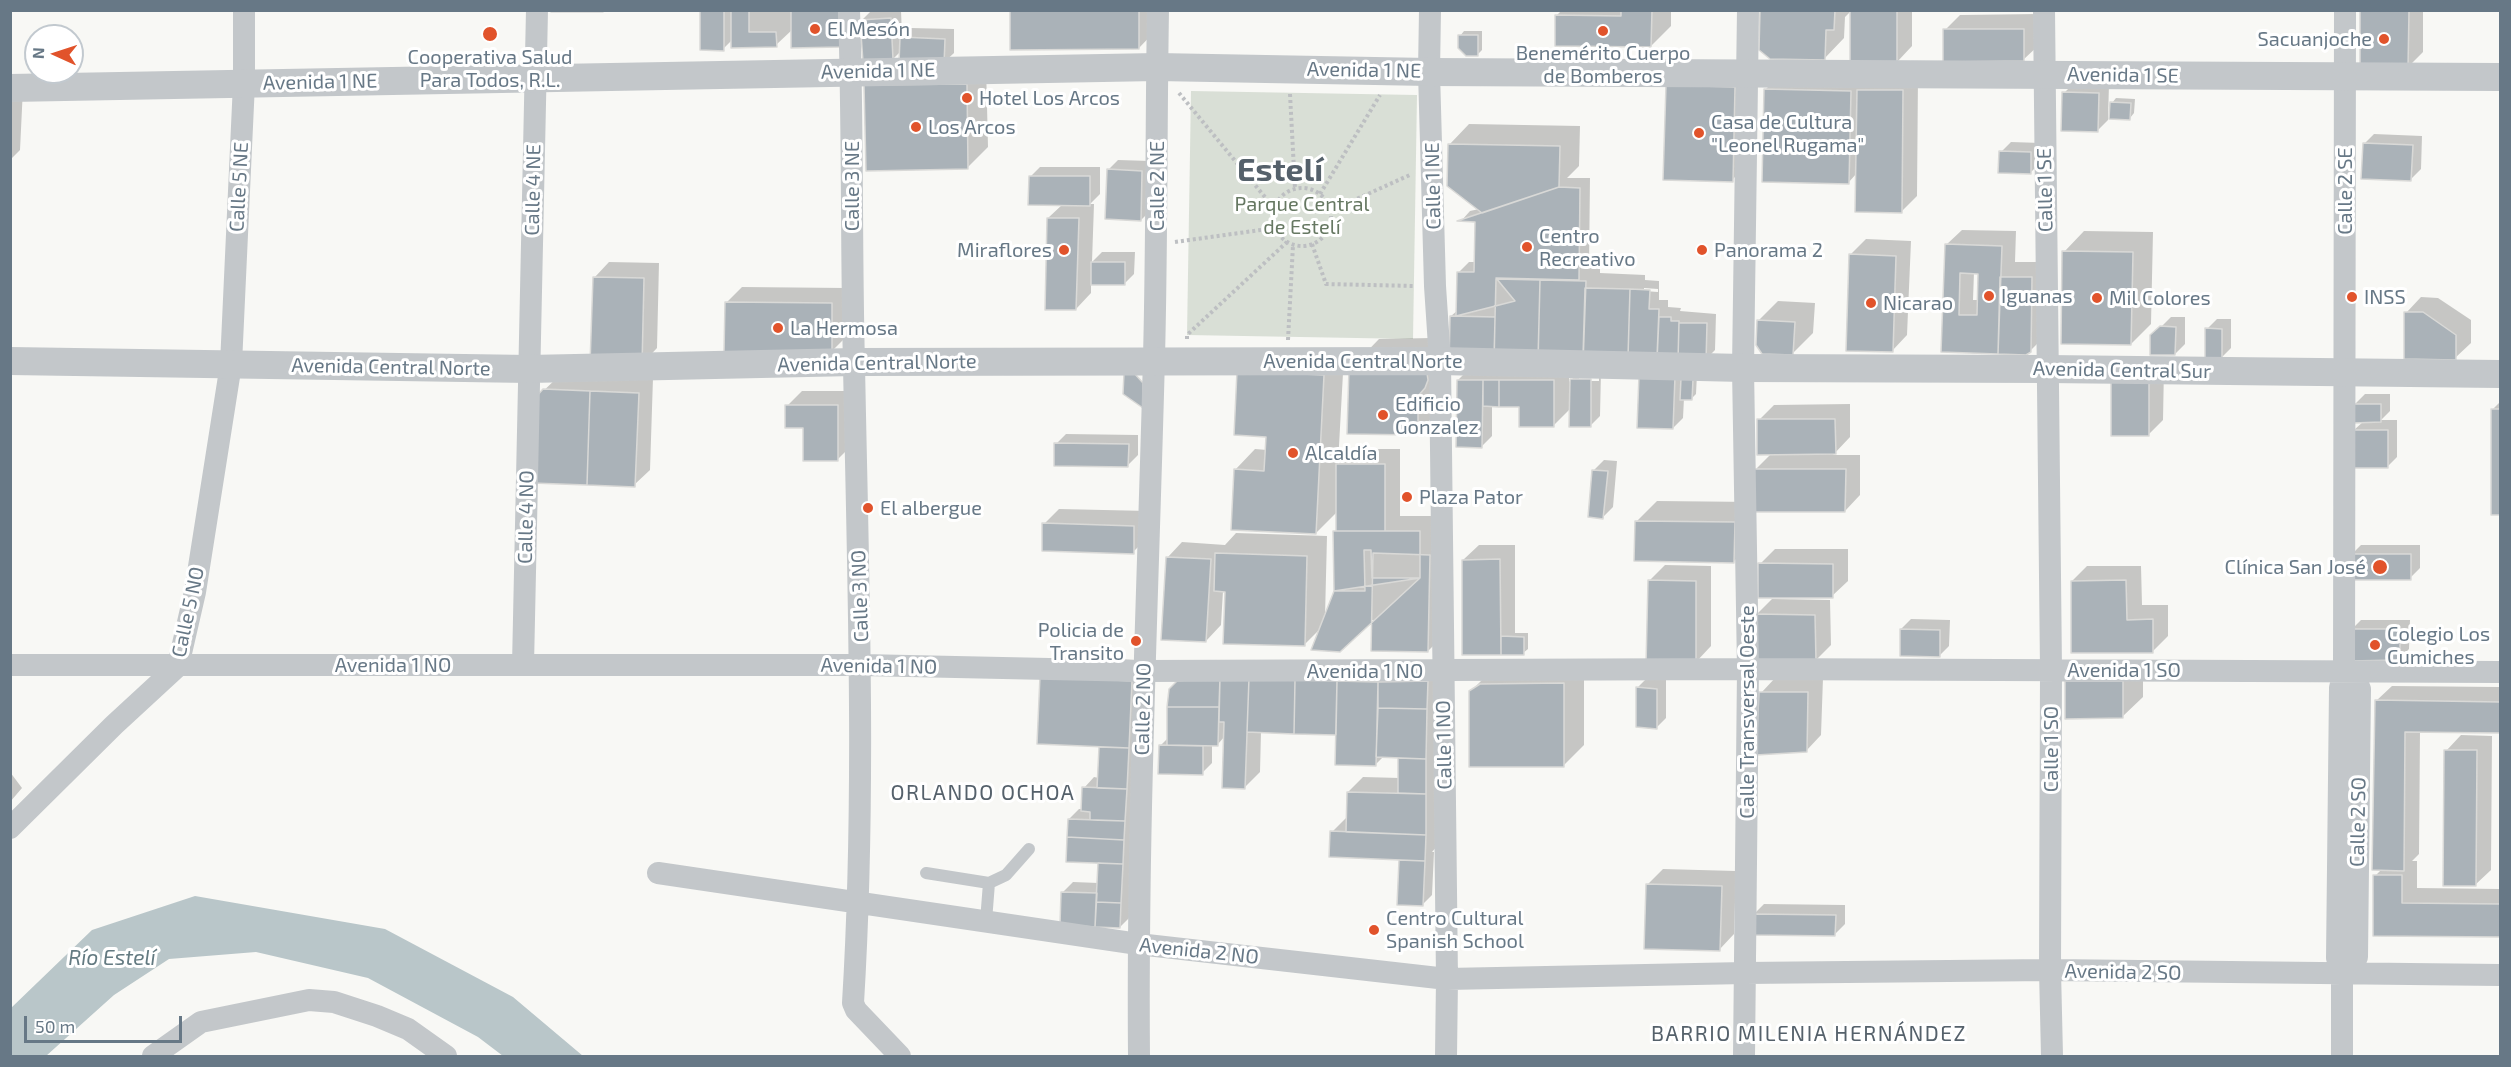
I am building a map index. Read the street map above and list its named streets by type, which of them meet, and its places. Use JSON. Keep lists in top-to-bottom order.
{
  "streets": {
    "street": [
      "Avenida 1 NE",
      "Avenida 1 SE",
      "Calle 3 NE",
      "Calle 2 NE",
      "Calle 1 NE",
      "Calle 5 NE",
      "Calle 4 NE",
      "Calle 1 SE",
      "Calle 2 SE",
      "Avenida Central Norte",
      "Avenida Central Sur",
      "Calle 4 NO",
      "Calle 3 NO",
      "Calle 5 NO",
      "Avenida 1 NO",
      "Avenida 1 SO",
      "Calle 2 NO",
      "Calle Transversal Oeste",
      "Calle 1 NO",
      "Calle 1 SO",
      "Calle 2 SO",
      "Avenida 2 NO",
      "Avenida 2 SO"
    ]
  },
  "crossings": [
    ["Avenida 1 NE", "Avenida 1 SE"],
    ["Avenida 1 NE", "Calle 3 NE"],
    ["Avenida 1 NE", "Calle 2 NE"],
    ["Avenida 1 NE", "Calle 1 NE"],
    ["Avenida 1 NE", "Calle 5 NE"],
    ["Avenida 1 NE", "Calle 4 NE"],
    ["Avenida 1 NE", "Calle Transversal Oeste"],
    ["Avenida 1 SE", "Calle 1 SE"],
    ["Avenida 1 SE", "Calle 2 SE"],
    ["Avenida 1 SE", "Calle Transversal Oeste"],
    ["Calle 3 NE", "Avenida Central Norte"],
    ["Calle 3 NE", "Calle 3 NO"],
    ["Calle 2 NE", "Avenida Central Norte"],
    ["Calle 2 NE", "Calle 2 NO"],
    ["Calle 1 NE", "Avenida Central Norte"],
    ["Calle 1 NE", "Calle 1 NO"],
    ["Calle 5 NE", "Avenida Central Norte"],
    ["Calle 5 NE", "Calle 5 NO"],
    ["Calle 4 NE", "Avenida Central Norte"],
    ["Calle 4 NE", "Calle 4 NO"],
    ["Calle 1 SE", "Avenida Central Sur"],
    ["Calle 1 SE", "Calle 1 SO"],
    ["Calle 2 SE", "Avenida Central Sur"],
    ["Calle 2 SE", "Calle 2 SO"],
    ["Avenida Central Norte", "Avenida Central Sur"],
    ["Avenida Central Norte", "Calle 4 NO"],
    ["Avenida Central Norte", "Calle 3 NO"],
    ["Avenida Central Norte", "Calle 5 NO"],
    ["Avenida Central Norte", "Calle 2 NO"],
    ["Avenida Central Norte", "Calle Transversal Oeste"],
    ["Avenida Central Norte", "Calle 1 NO"],
    ["Avenida Central Sur", "Calle Transversal Oeste"],
    ["Avenida Central Sur", "Calle 1 SO"],
    ["Avenida Central Sur", "Calle 2 SO"],
    ["Calle 4 NO", "Avenida 1 NO"],
    ["Calle 3 NO", "Avenida 1 NO"],
    ["Calle 3 NO", "Avenida 2 NO"],
    ["Calle 5 NO", "Avenida 1 NO"],
    ["Avenida 1 NO", "Avenida 1 SO"],
    ["Avenida 1 NO", "Calle 2 NO"],
    ["Avenida 1 NO", "Calle Transversal Oeste"],
    ["Avenida 1 NO", "Calle 1 NO"],
    ["Avenida 1 SO", "Calle Transversal Oeste"],
    ["Avenida 1 SO", "Calle 1 SO"],
    ["Avenida 1 SO", "Calle 2 SO"],
    ["Calle 2 NO", "Avenida 2 NO"],
    ["Calle Transversal Oeste", "Avenida 2 NO"],
    ["Calle Transversal Oeste", "Avenida 2 SO"],
    ["Calle 1 NO", "Avenida 2 NO"],
    ["Calle 1 SO", "Avenida 2 SO"],
    ["Calle 2 SO", "Avenida 2 SO"],
    ["Avenida 2 NO", "Avenida 2 SO"]
  ],
  "districts": ["Estelí", "ORLANDO OCHOA", "BARRIO MILENIA HERNÁNDEZ"],
  "water": ["Río Estelí"],
  "parks": ["Parque Central de Estelí"],
  "places": [
    "El Mesón",
    "Benemérito Cuerpo de Bomberos",
    "Cooperativa Salud Para Todos, R.L.",
    "Sacuanjoche",
    "Hotel Los Arcos",
    "Los Arcos",
    "Casa de Cultura \"Leonel Rugama\"",
    "Centro Recreativo",
    "Miraflores",
    "Panorama 2",
    "Iguanas",
    "INSS",
    "Mil Colores",
    "Nicarao",
    "La Hermosa",
    "Edificio Gonzalez",
    "Alcaldía",
    "Plaza Pator",
    "El albergue",
    "Clínica San José",
    "Policia de Transito",
    "Colegio Los Cumiches",
    "Centro Cultural Spanish School"
  ],
  "scale_bar": "50 m",
  "north": "left"
}
